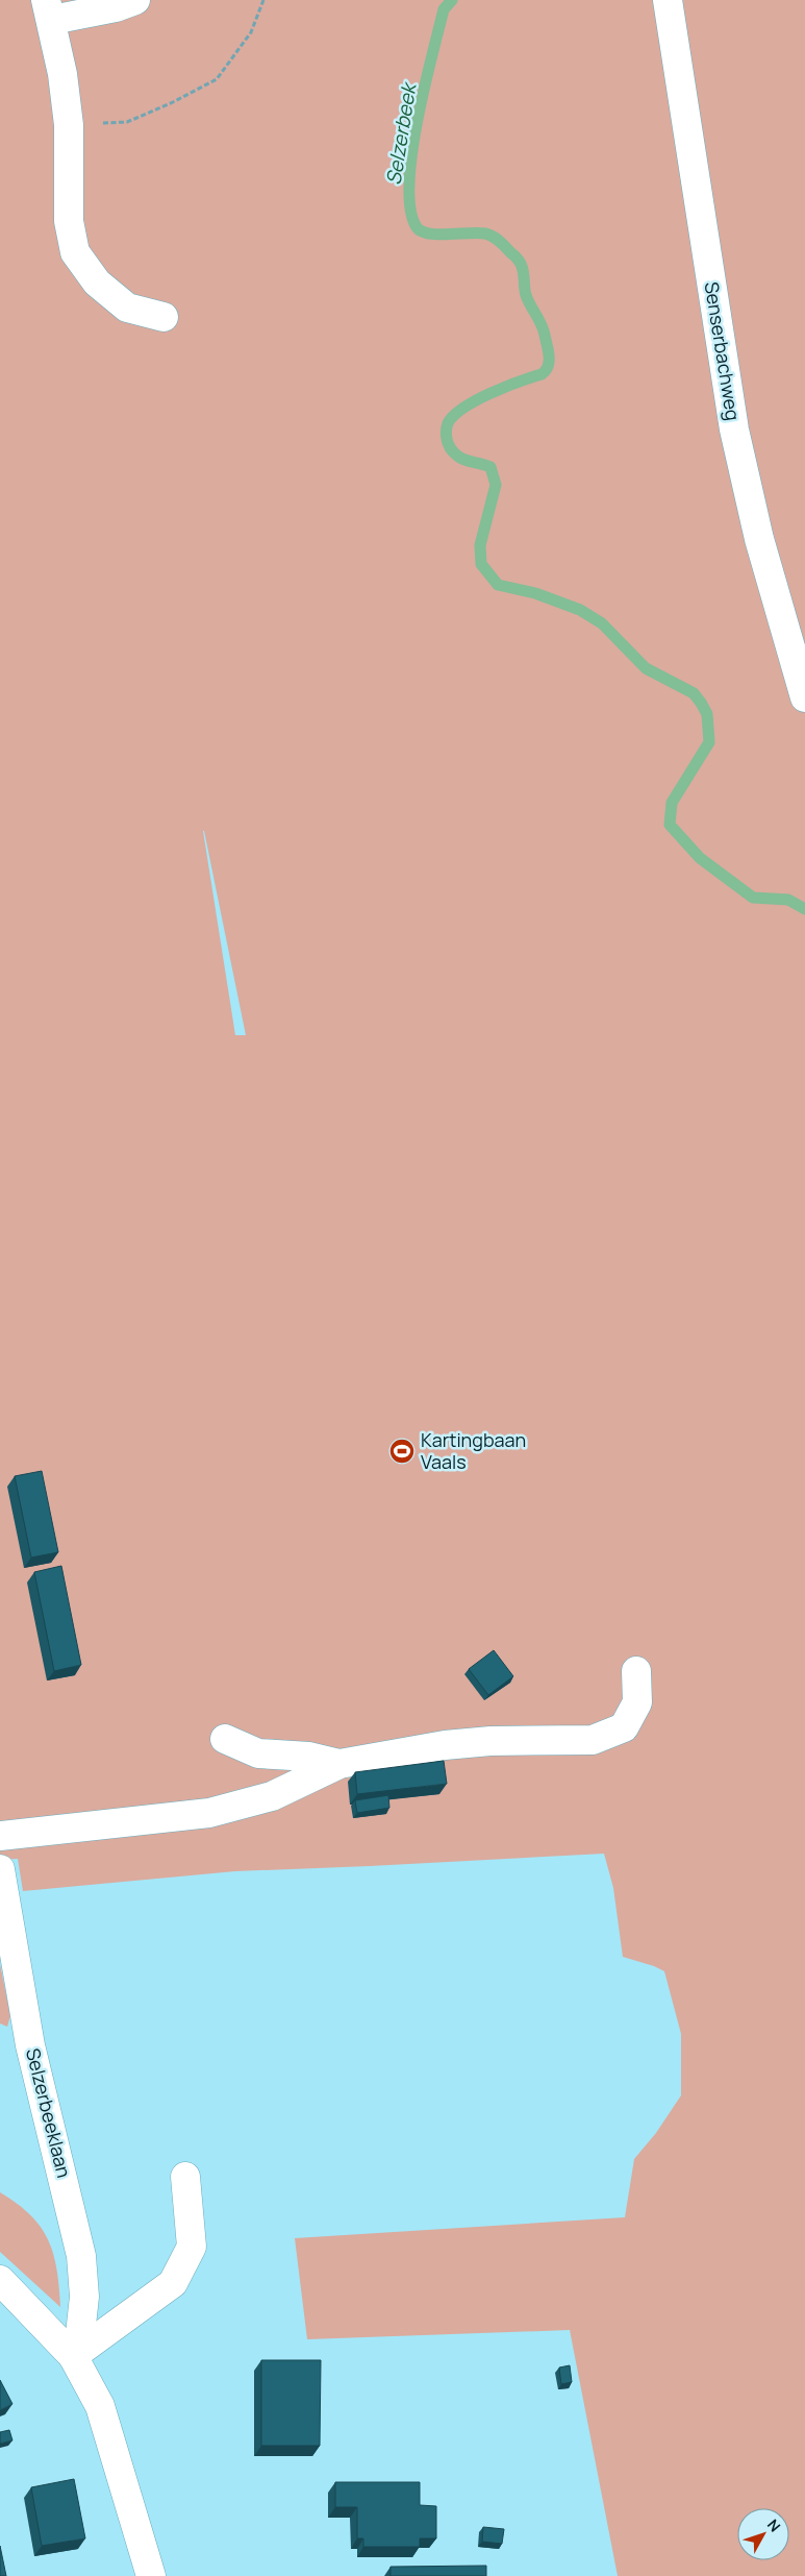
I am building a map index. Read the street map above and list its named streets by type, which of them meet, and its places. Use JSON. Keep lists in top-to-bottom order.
{
  "streets": {
    "street": ["Senserbachweg", "Selzerbeeklaan"]
  },
  "water": ["Selzerbeek"],
  "places": {
    "sports": ["Kartingbaan Vaals"]
  },
  "north": "top right"
}
